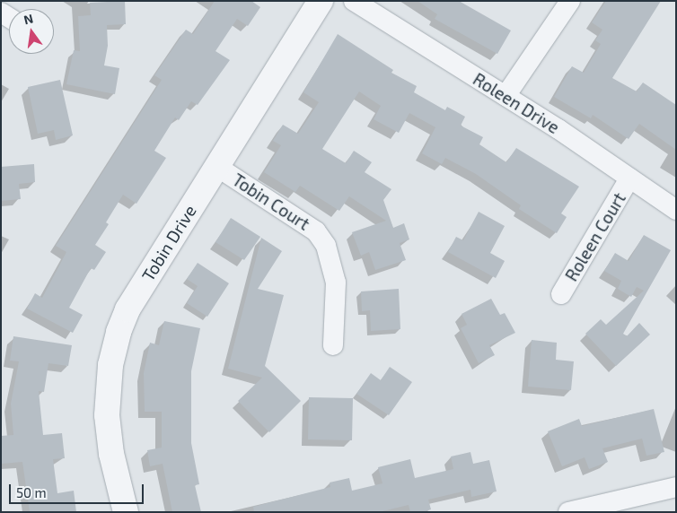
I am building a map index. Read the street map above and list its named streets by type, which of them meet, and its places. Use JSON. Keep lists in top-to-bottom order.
{
  "streets": {
    "street": [
      "Roleen Drive",
      "Tobin Court",
      "Roleen Court",
      "Tobin Drive"
    ]
  },
  "crossings": [
    ["Roleen Drive", "Roleen Court"],
    ["Tobin Court", "Tobin Drive"]
  ],
  "scale_bar": "50 m",
  "north": "top"
}
